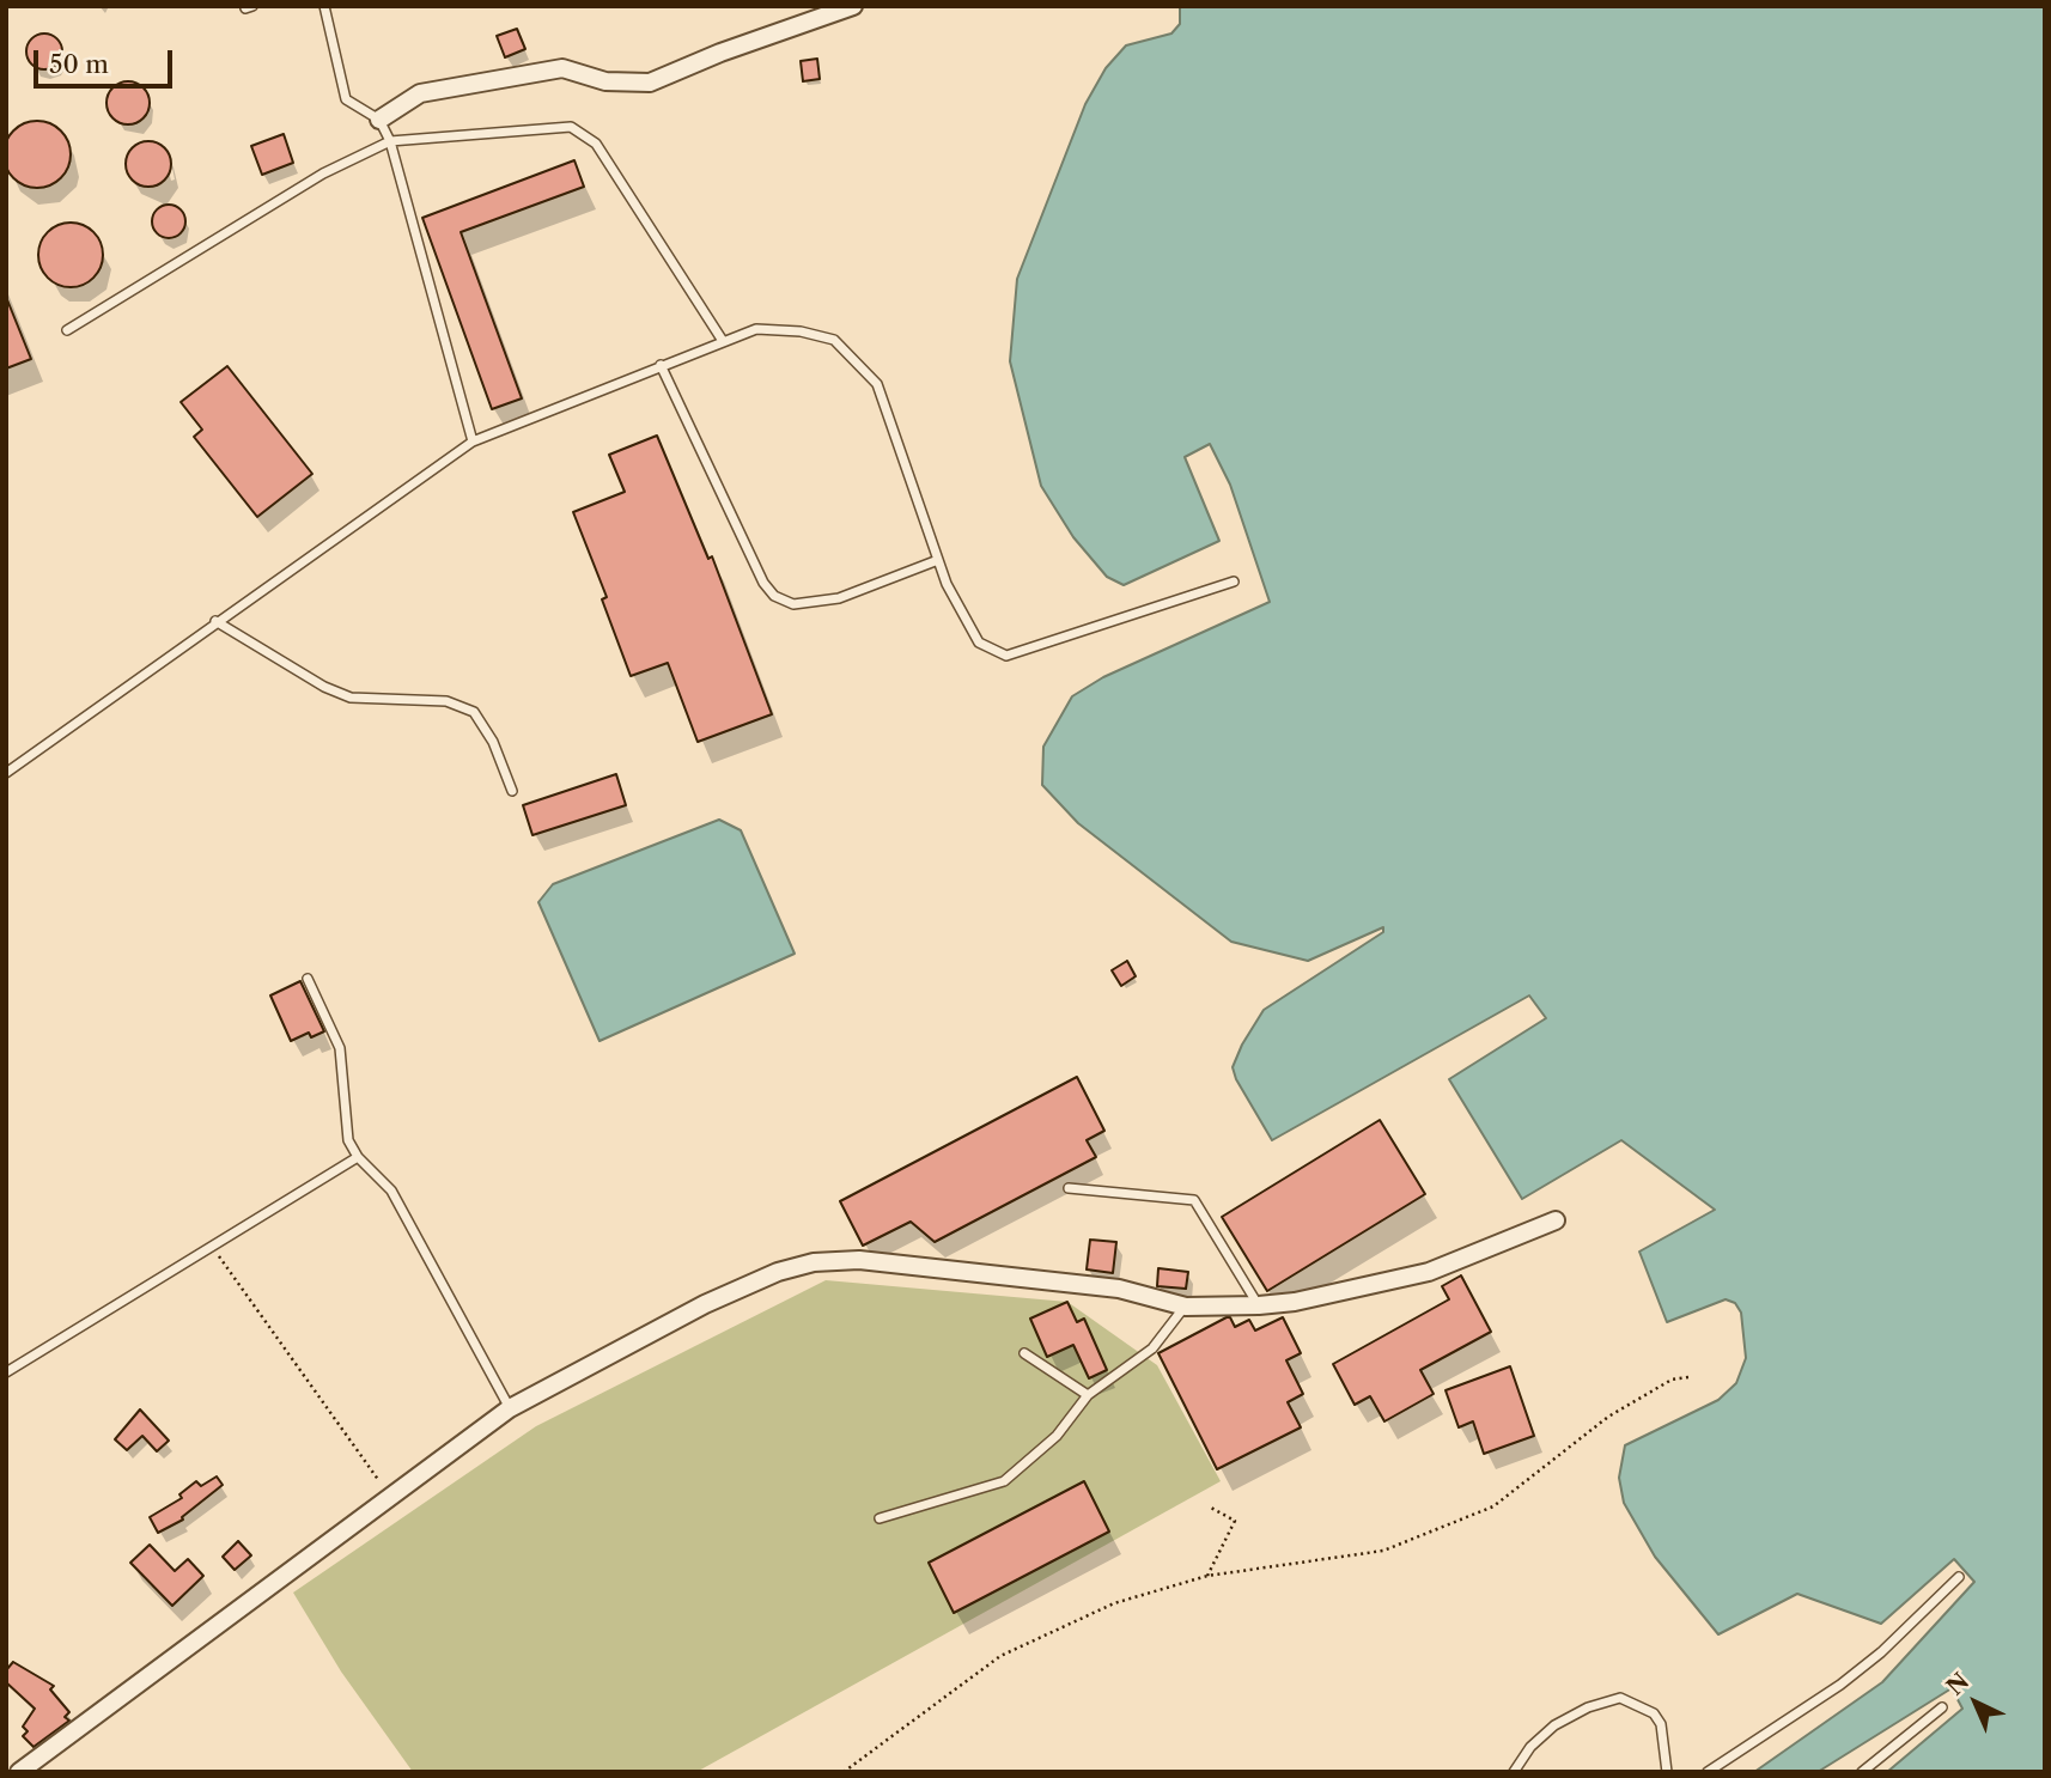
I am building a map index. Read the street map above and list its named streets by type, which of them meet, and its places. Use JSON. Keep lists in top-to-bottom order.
{
  "scale_bar": "50 m",
  "north": "top left"
}
